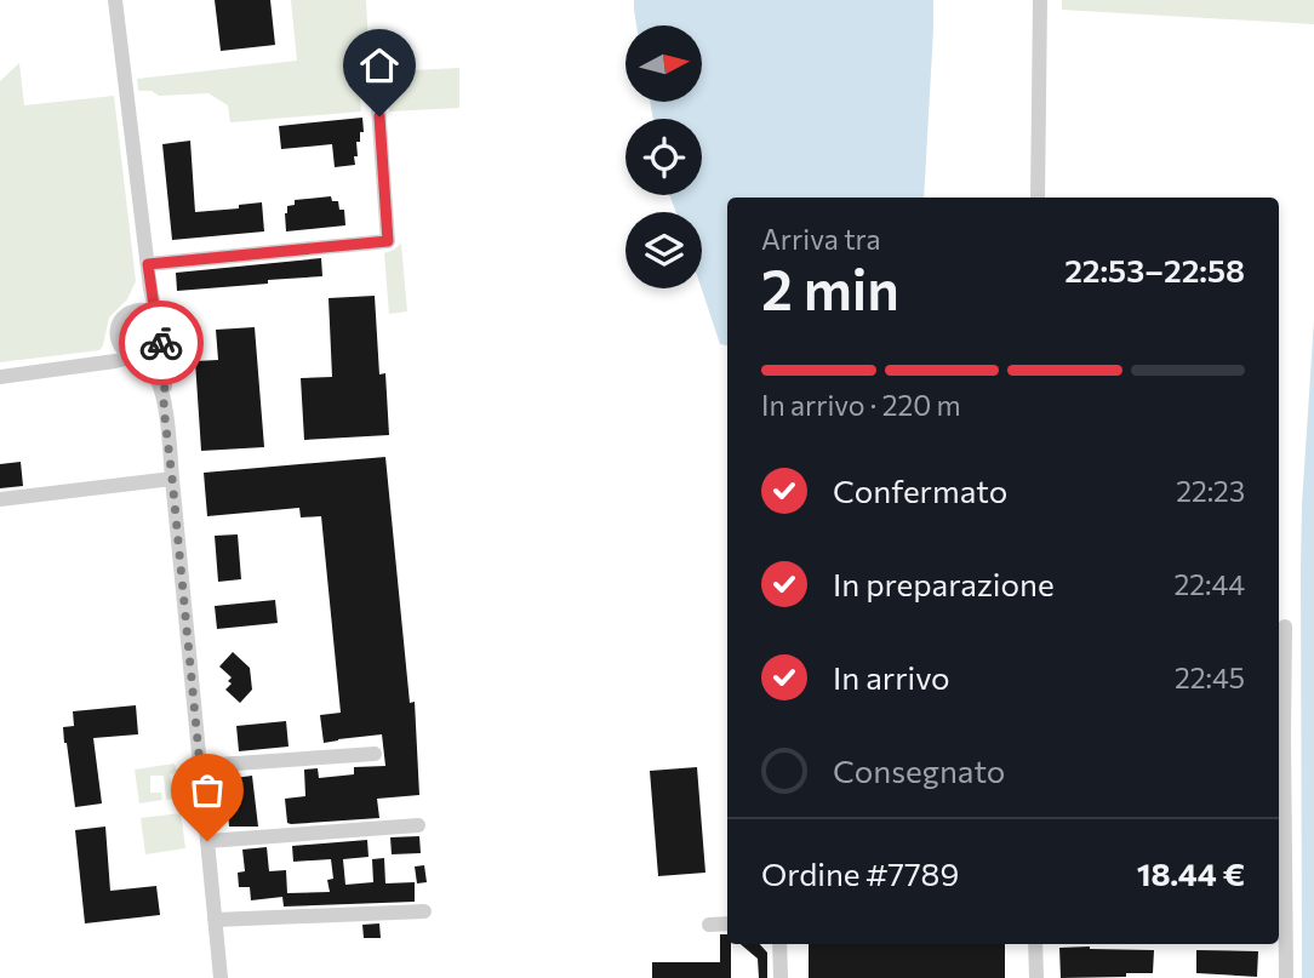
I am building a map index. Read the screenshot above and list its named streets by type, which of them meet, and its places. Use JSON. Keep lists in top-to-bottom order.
{
  "north": "right",
  "page": {
    "heading": ["2 min", "Arriva tra", "22:53–22:58"],
    "panel": ["Ordine #7789", "18.44 €"],
    "bar": "In arrivo · 220 m",
    "list": [
      ["Confermato", "22:23"],
      ["In preparazione", "22:44"],
      ["In arrivo", "22:45"],
      "Consegnato"
    ]
  }
}
